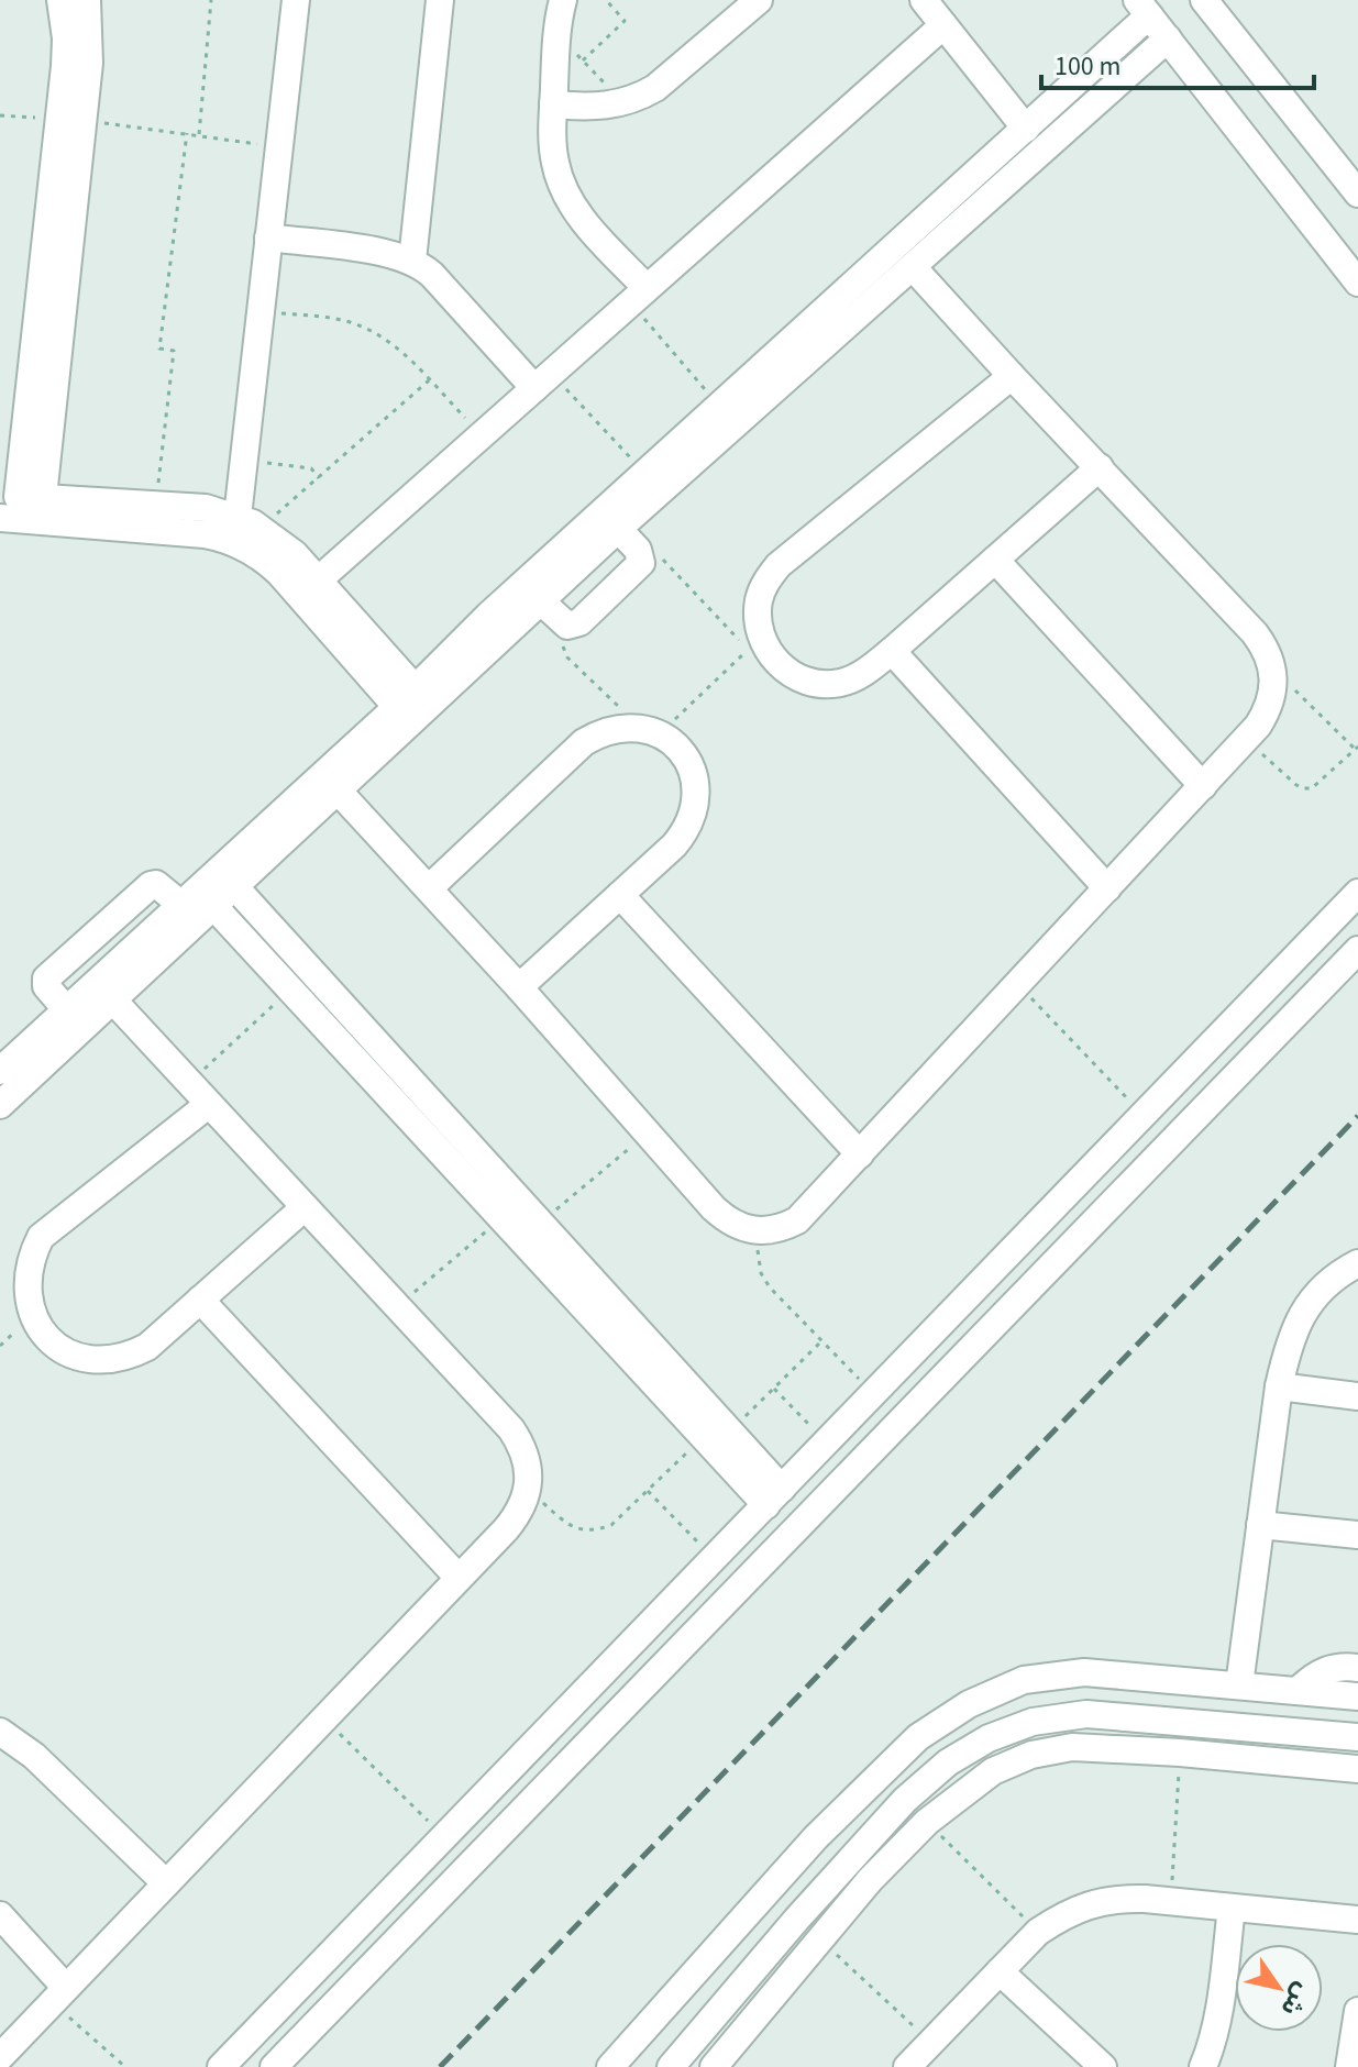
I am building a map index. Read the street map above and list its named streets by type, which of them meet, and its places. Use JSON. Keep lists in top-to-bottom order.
{
  "scale_bar": "100 m",
  "north": "bottom right"
}
